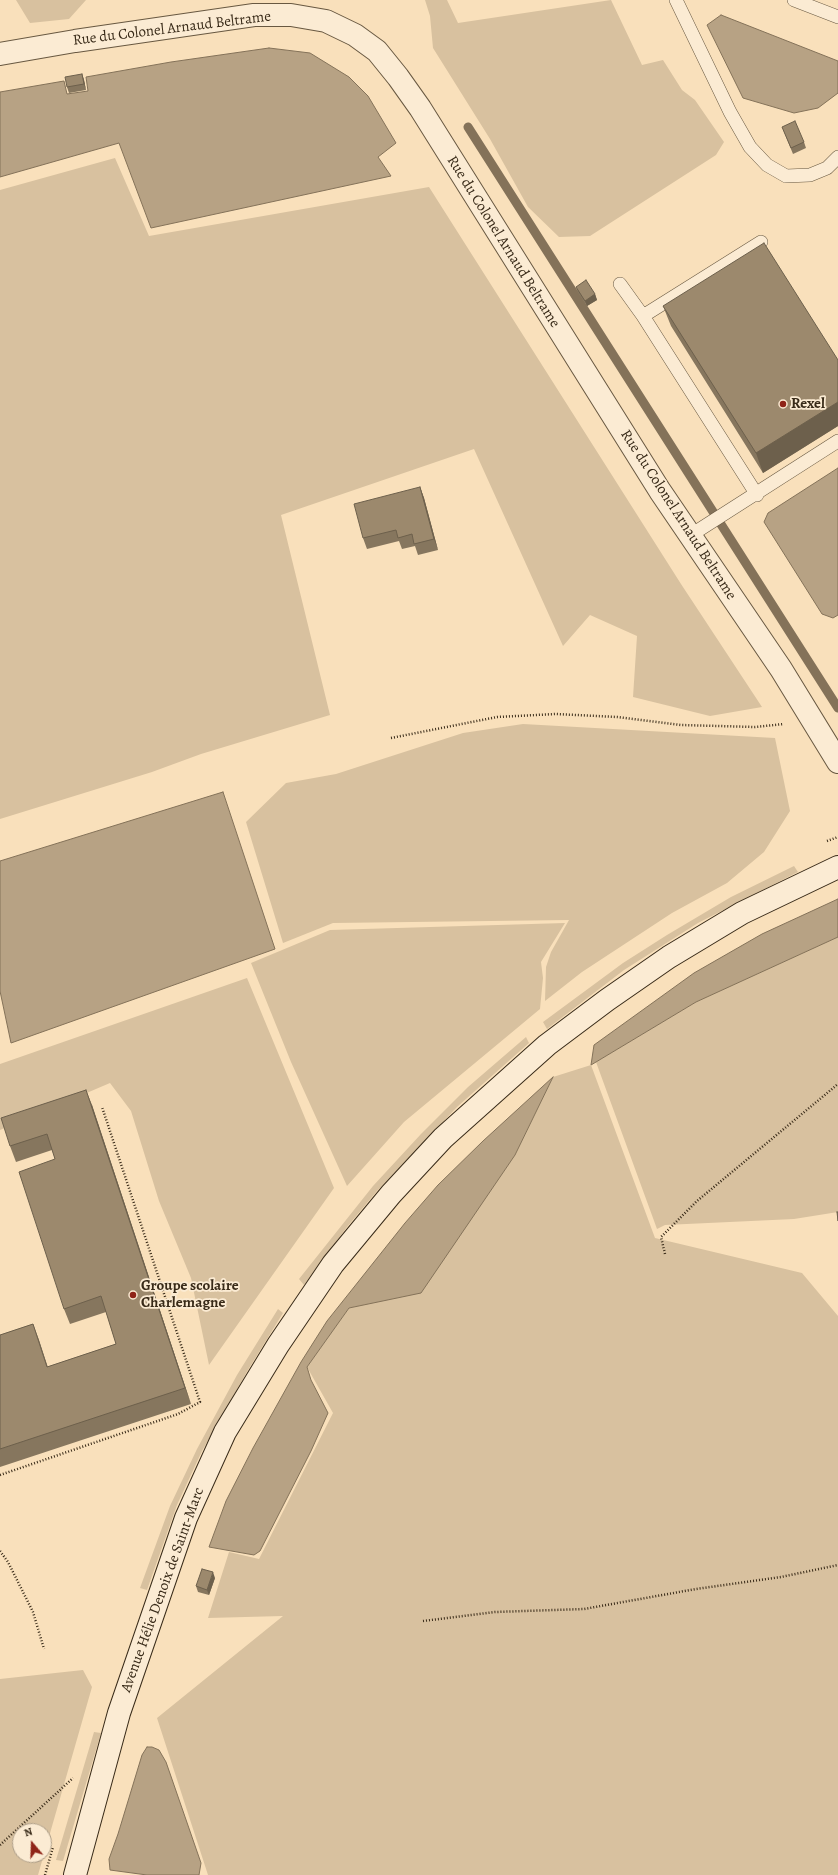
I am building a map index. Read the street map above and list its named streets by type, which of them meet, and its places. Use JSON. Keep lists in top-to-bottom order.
{
  "streets": {
    "street": ["Rue du Colonel Arnaud Beltrame", "Avenue Hélie Denoix de Saint-Marc"]
  },
  "places": ["Rexel", "Groupe scolaire Charlemagne"],
  "north": "top"
}
